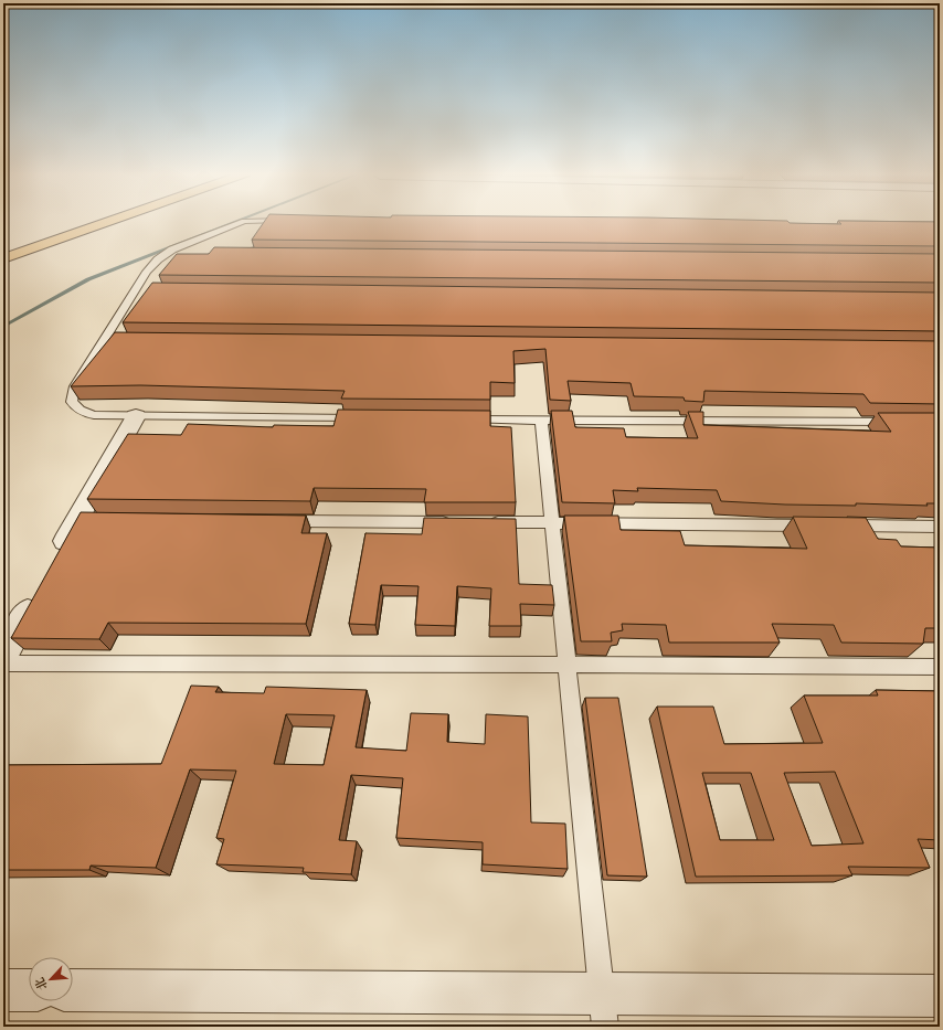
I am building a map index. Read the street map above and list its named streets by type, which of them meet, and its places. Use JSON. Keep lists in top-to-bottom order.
{
  "north": "bottom left"
}
